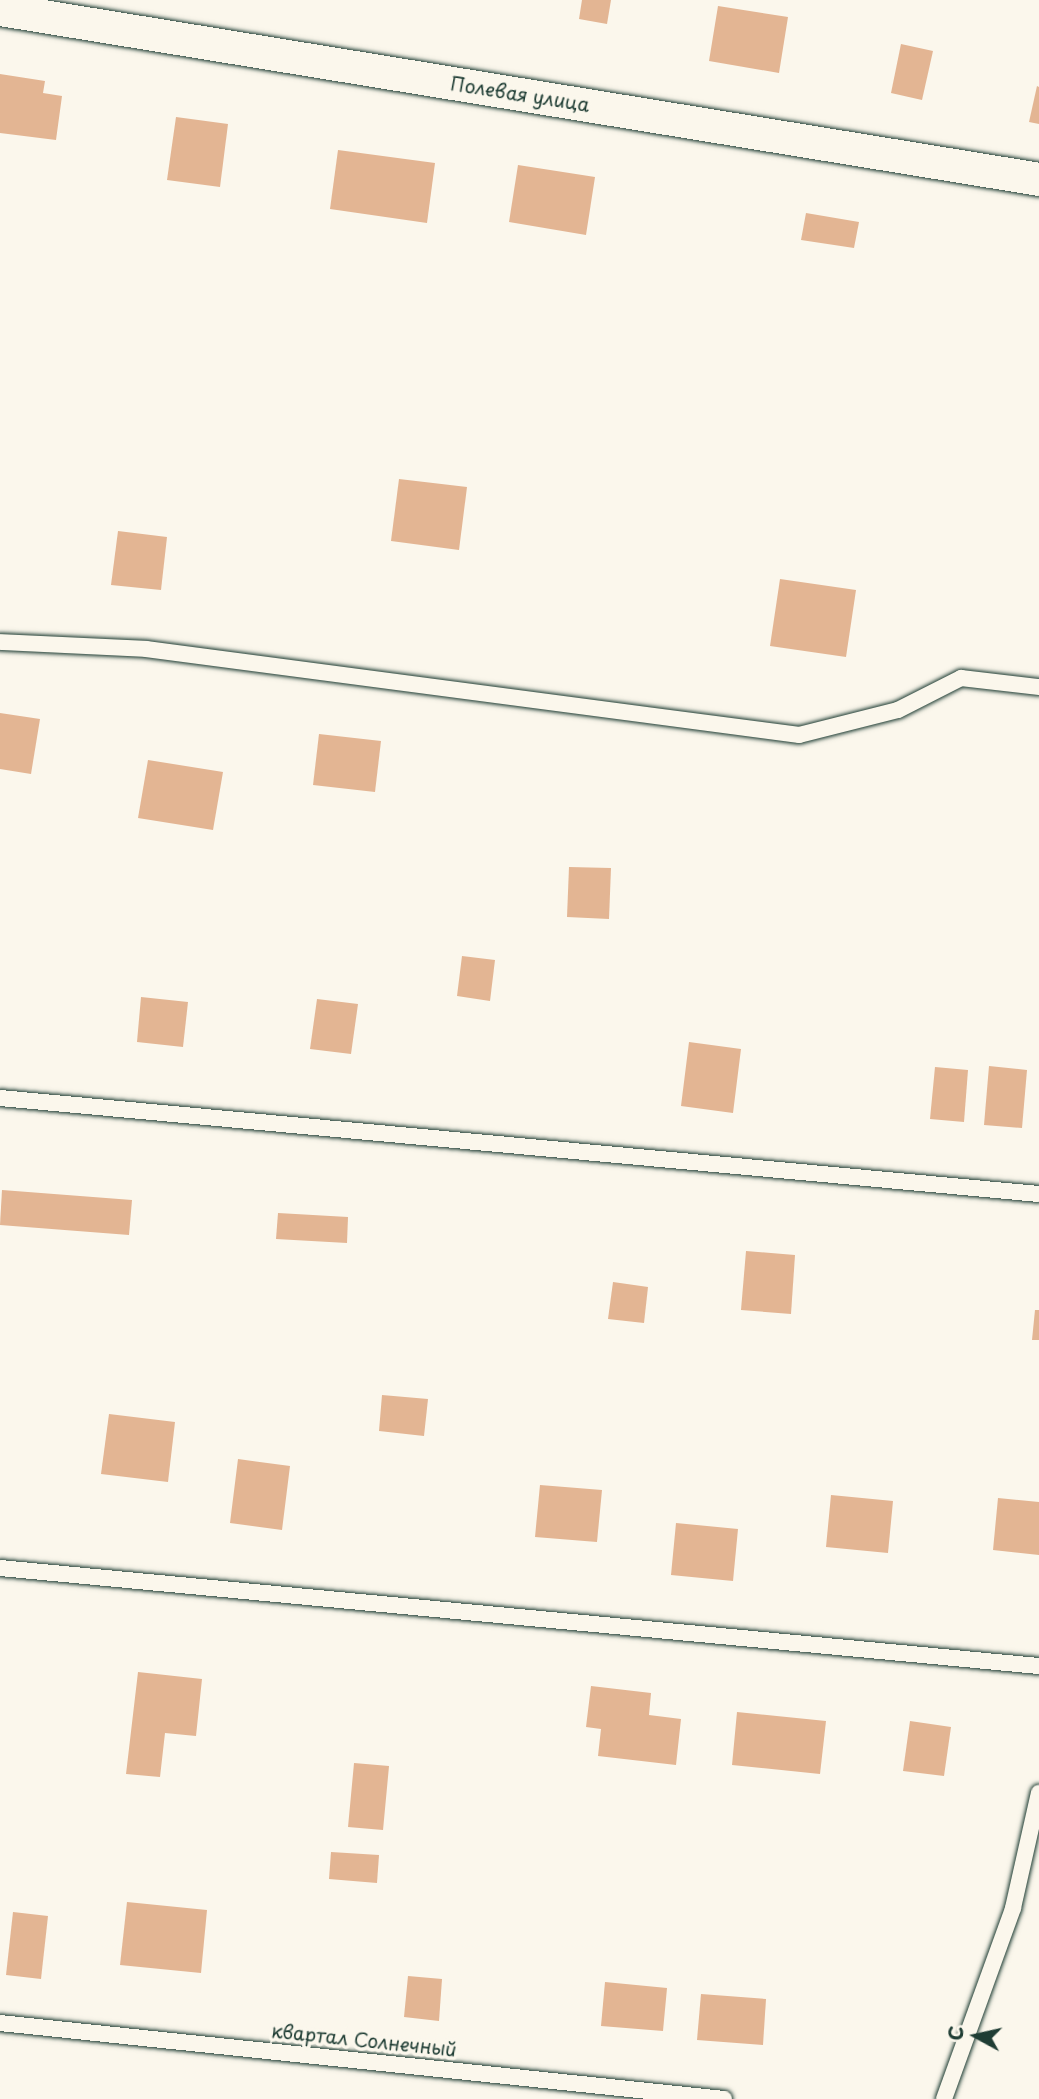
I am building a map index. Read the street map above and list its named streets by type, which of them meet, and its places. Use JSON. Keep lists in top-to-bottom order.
{
  "streets": {
    "street": ["Полевая улица"],
    "lane": ["квартал Солнечный"]
  },
  "north": "left"
}
